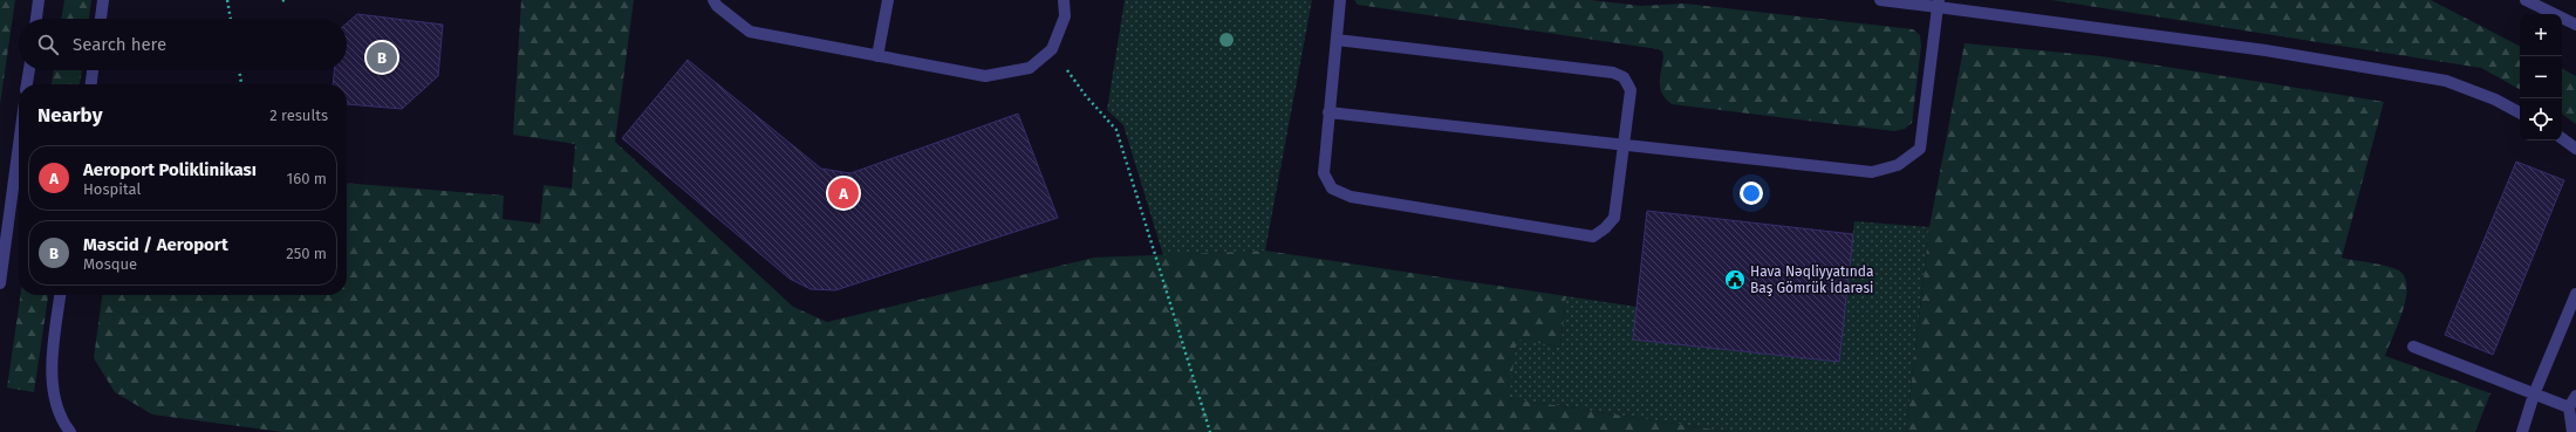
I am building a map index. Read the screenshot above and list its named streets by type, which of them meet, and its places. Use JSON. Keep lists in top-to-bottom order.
{
  "places": {
    "public building": ["Hava Nəqliyyatında Baş Gömrük İdarəsi"]
  },
  "page": {
    "map_buttons": ["+", "−"],
    "search": "Search here",
    "pins": ["B", "A"],
    "heading": ["Nearby", "2 results"],
    "list": [
      {
        "mark": "A",
        "name": "Aeroport Poliklinikası",
        "note": "Hospital",
        "value": "160 m"
      },
      {
        "mark": "B",
        "name": "Məscid / Aeroport",
        "note": "Mosque",
        "value": "250 m"
      }
    ]
  }
}
